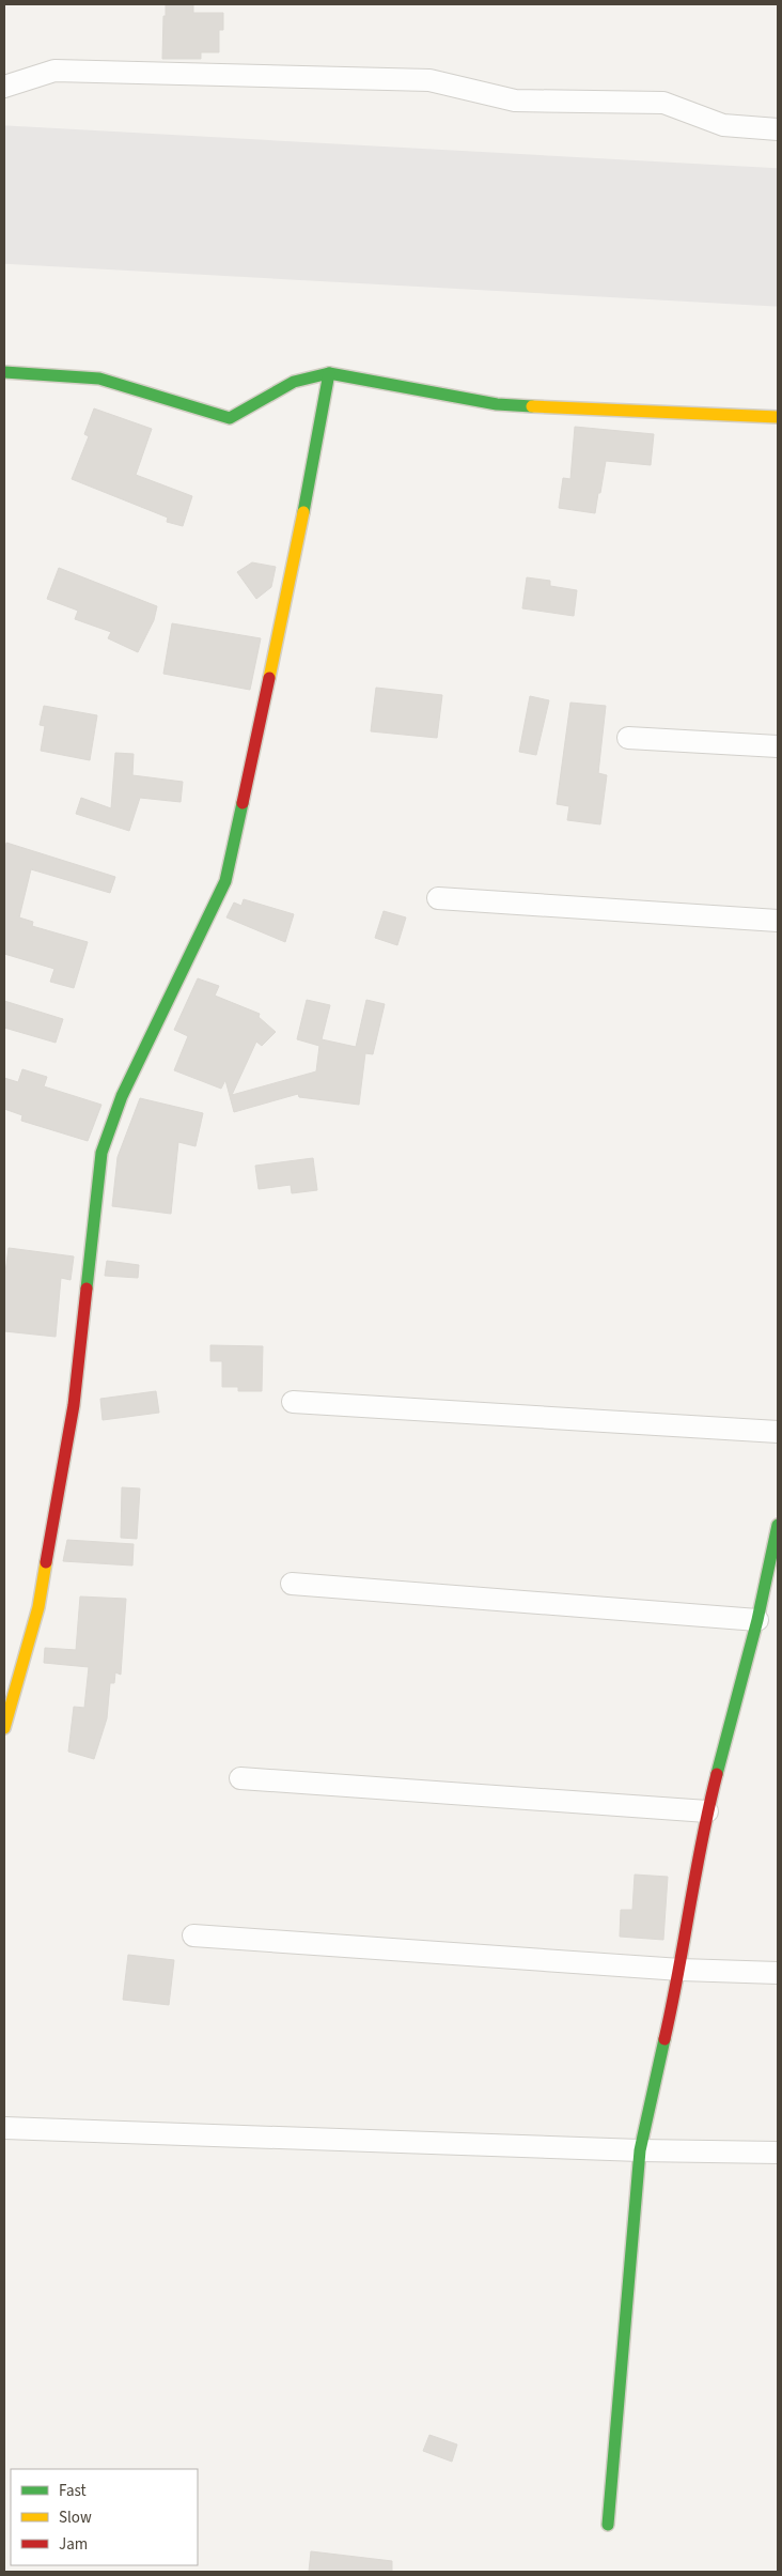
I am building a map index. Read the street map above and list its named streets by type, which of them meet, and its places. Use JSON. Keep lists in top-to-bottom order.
{
  "legend": ["Fast", "Slow", "Jam"]
}
